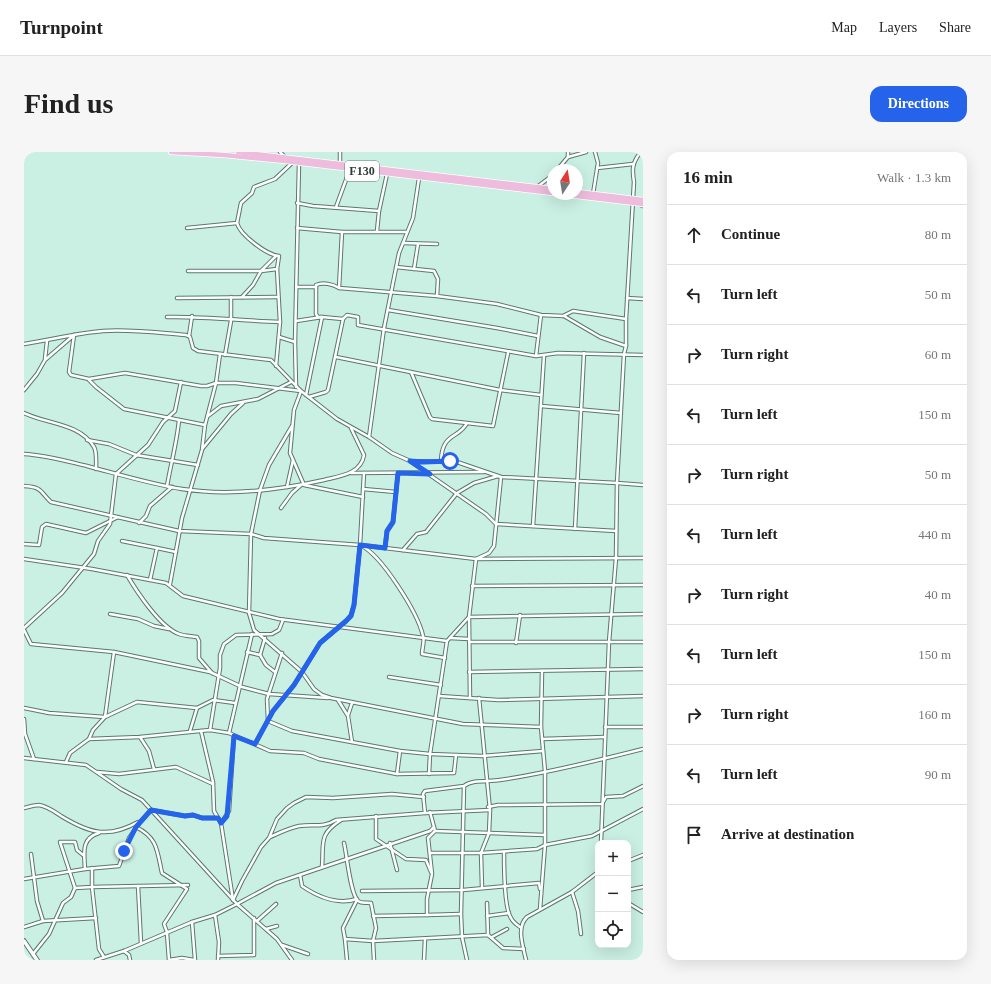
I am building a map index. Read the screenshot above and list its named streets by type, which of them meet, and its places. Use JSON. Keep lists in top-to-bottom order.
{
  "streets": {
    "main road": ["F130"]
  },
  "north": "top",
  "page": {
    "header": "Turnpoint",
    "nav": ["Map", "Layers", "Share"],
    "buttons": "Directions",
    "title": "Find us",
    "heading": ["16 min", "Walk · 1.3 km"],
    "list": [
      ["Continue", "80 m"],
      ["Turn left", "50 m"],
      ["Turn right", "60 m"],
      ["Turn left", "150 m"],
      ["Turn right", "50 m"],
      ["Turn left", "440 m"],
      ["Turn right", "40 m"],
      ["Turn left", "150 m"],
      ["Turn right", "160 m"],
      ["Turn left", "90 m"],
      "Arrive at destination"
    ],
    "map_buttons": ["+", "−"]
  }
}
